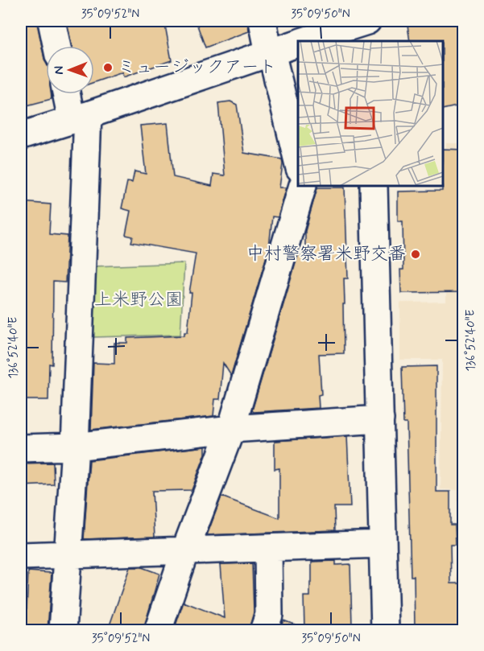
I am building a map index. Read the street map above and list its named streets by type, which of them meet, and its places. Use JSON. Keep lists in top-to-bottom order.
{
  "parks": ["上米野公園"],
  "places": ["ミュージックアート", "中村警察署米野交番"],
  "north": "left",
  "coordinates": ["35°09'52\"N", "35°09'50\"N", "136°52'40\"E"]
}
